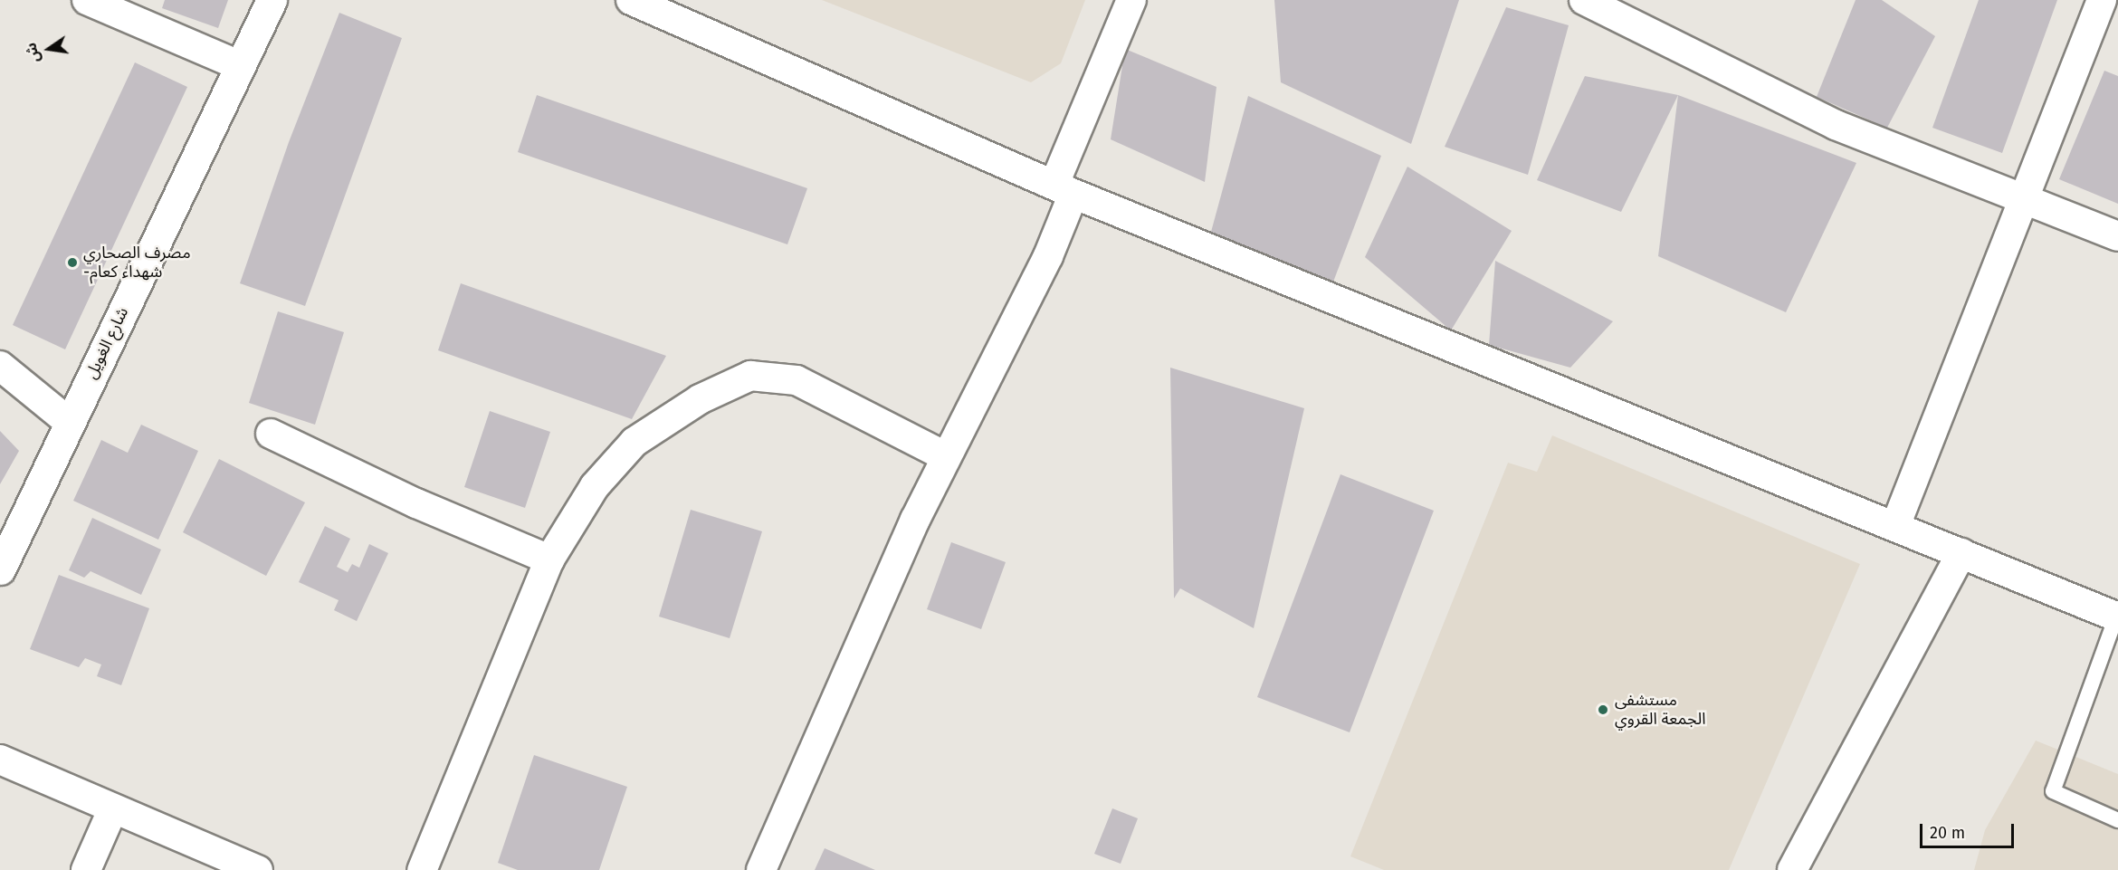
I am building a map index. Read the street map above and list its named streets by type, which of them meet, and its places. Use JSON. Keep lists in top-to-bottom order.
{
  "streets": {
    "street": ["شارع الغويل"]
  },
  "places": ["مصرف الصحاري -شهداء كعام", "مستشفى الجمعة القروي"],
  "scale_bar": "20 m",
  "north": "left"
}
